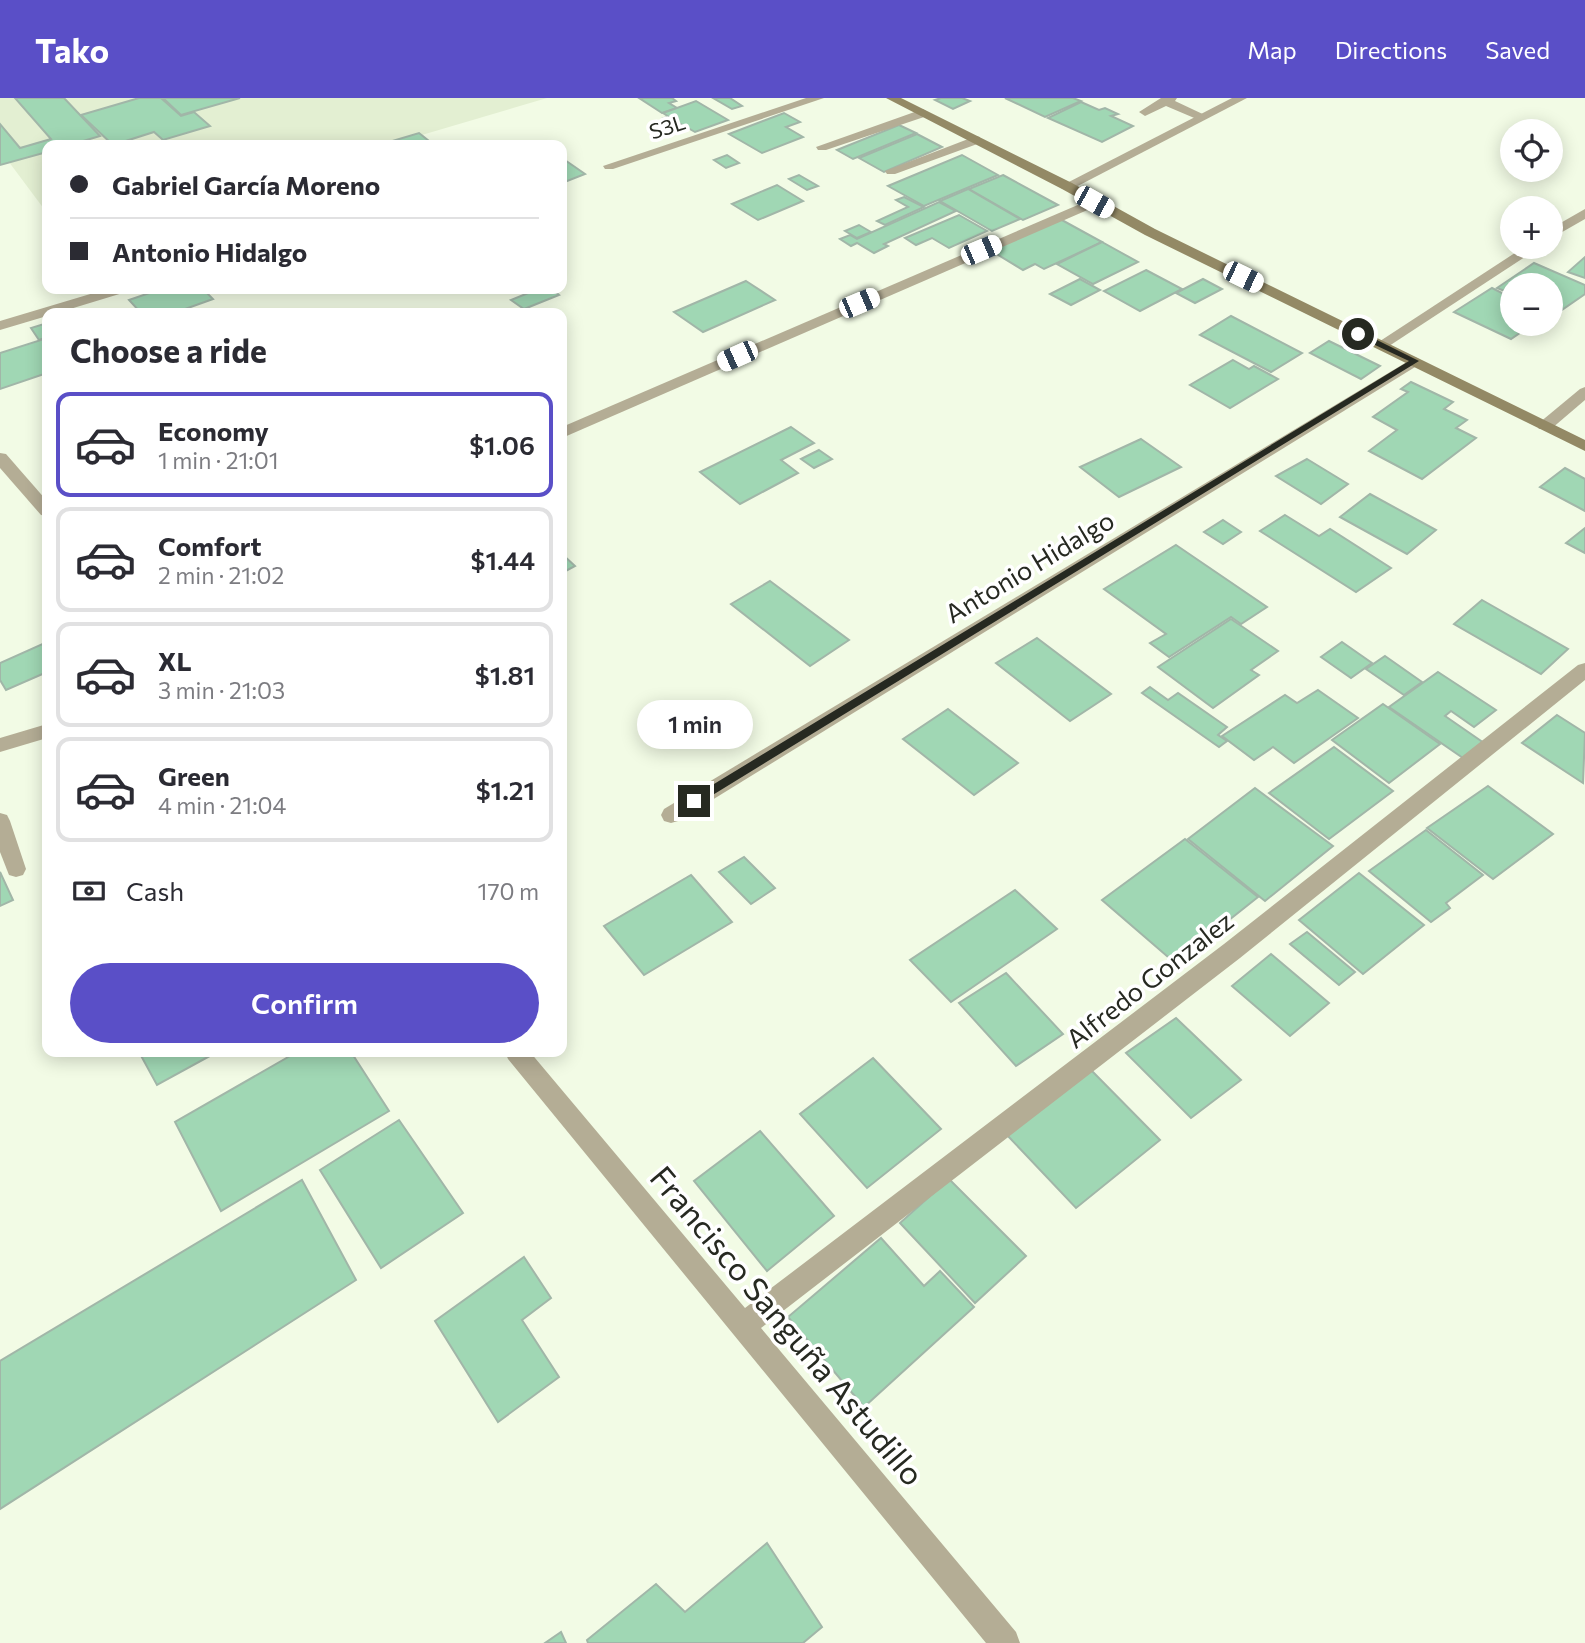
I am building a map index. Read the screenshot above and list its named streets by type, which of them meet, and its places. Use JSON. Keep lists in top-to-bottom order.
{
  "streets": {
    "street": [
      "S3L",
      "Antonio Hidalgo",
      "Alfredo Gonzalez",
      "Francisco Sanguña Astudillo"
    ]
  },
  "crossings": [
    ["Alfredo Gonzalez", "Francisco Sanguña Astudillo"]
  ],
  "page": {
    "header": "Tako",
    "nav": ["Map", "Directions", "Saved"],
    "map_buttons": ["+", "−"],
    "banner": ["Gabriel García Moreno", "Antonio Hidalgo"],
    "heading": "Choose a ride",
    "list": [
      {
        "name": "Economy",
        "note": "1 min · 21:01",
        "value": "$1.06"
      },
      {
        "name": "Comfort",
        "note": "2 min · 21:02",
        "value": "$1.44"
      },
      {
        "name": "XL",
        "note": "3 min · 21:03",
        "value": "$1.81"
      },
      {
        "name": "Green",
        "note": "4 min · 21:04",
        "value": "$1.21"
      }
    ],
    "bubble": "1 min",
    "pay": ["Cash", "170 m"],
    "buttons": "Confirm"
  }
}
